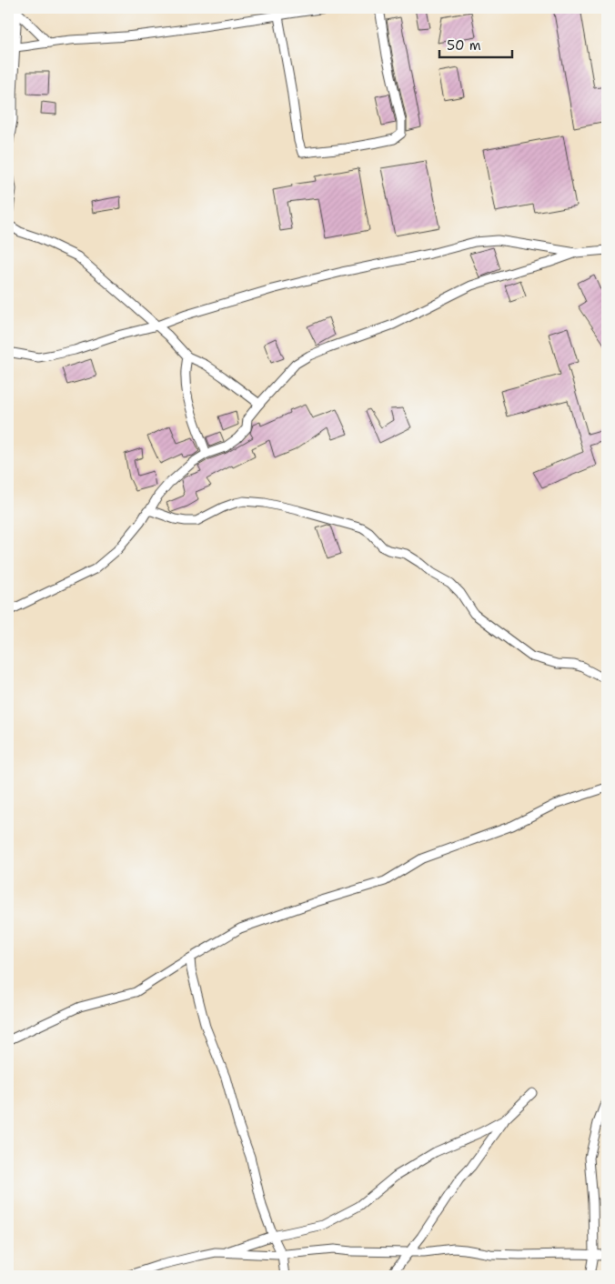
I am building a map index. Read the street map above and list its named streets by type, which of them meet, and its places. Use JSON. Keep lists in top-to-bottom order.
{
  "scale_bar": "50 m"
}
